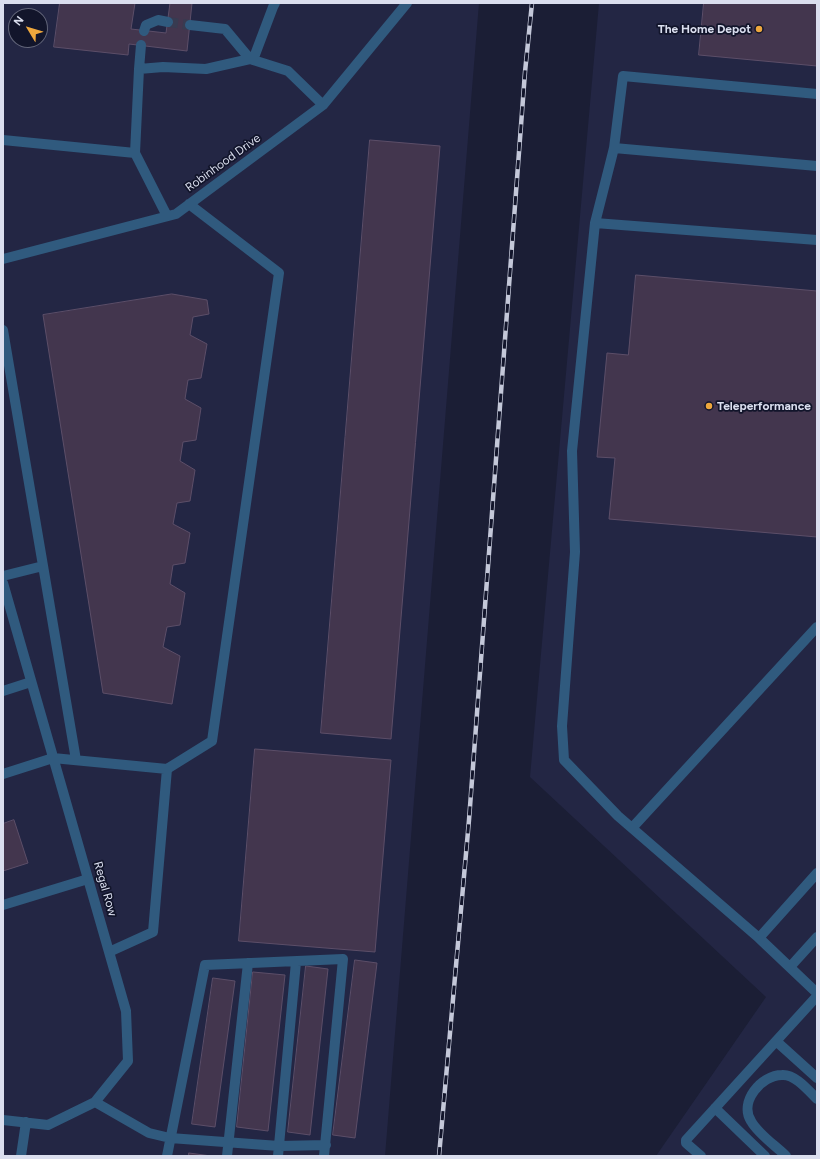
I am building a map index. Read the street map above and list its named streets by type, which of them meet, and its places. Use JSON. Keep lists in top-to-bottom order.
{
  "streets": {
    "street": ["Robinhood Drive", "Regal Row"]
  },
  "places": ["The Home Depot", "Teleperformance"],
  "north": "top left"
}
